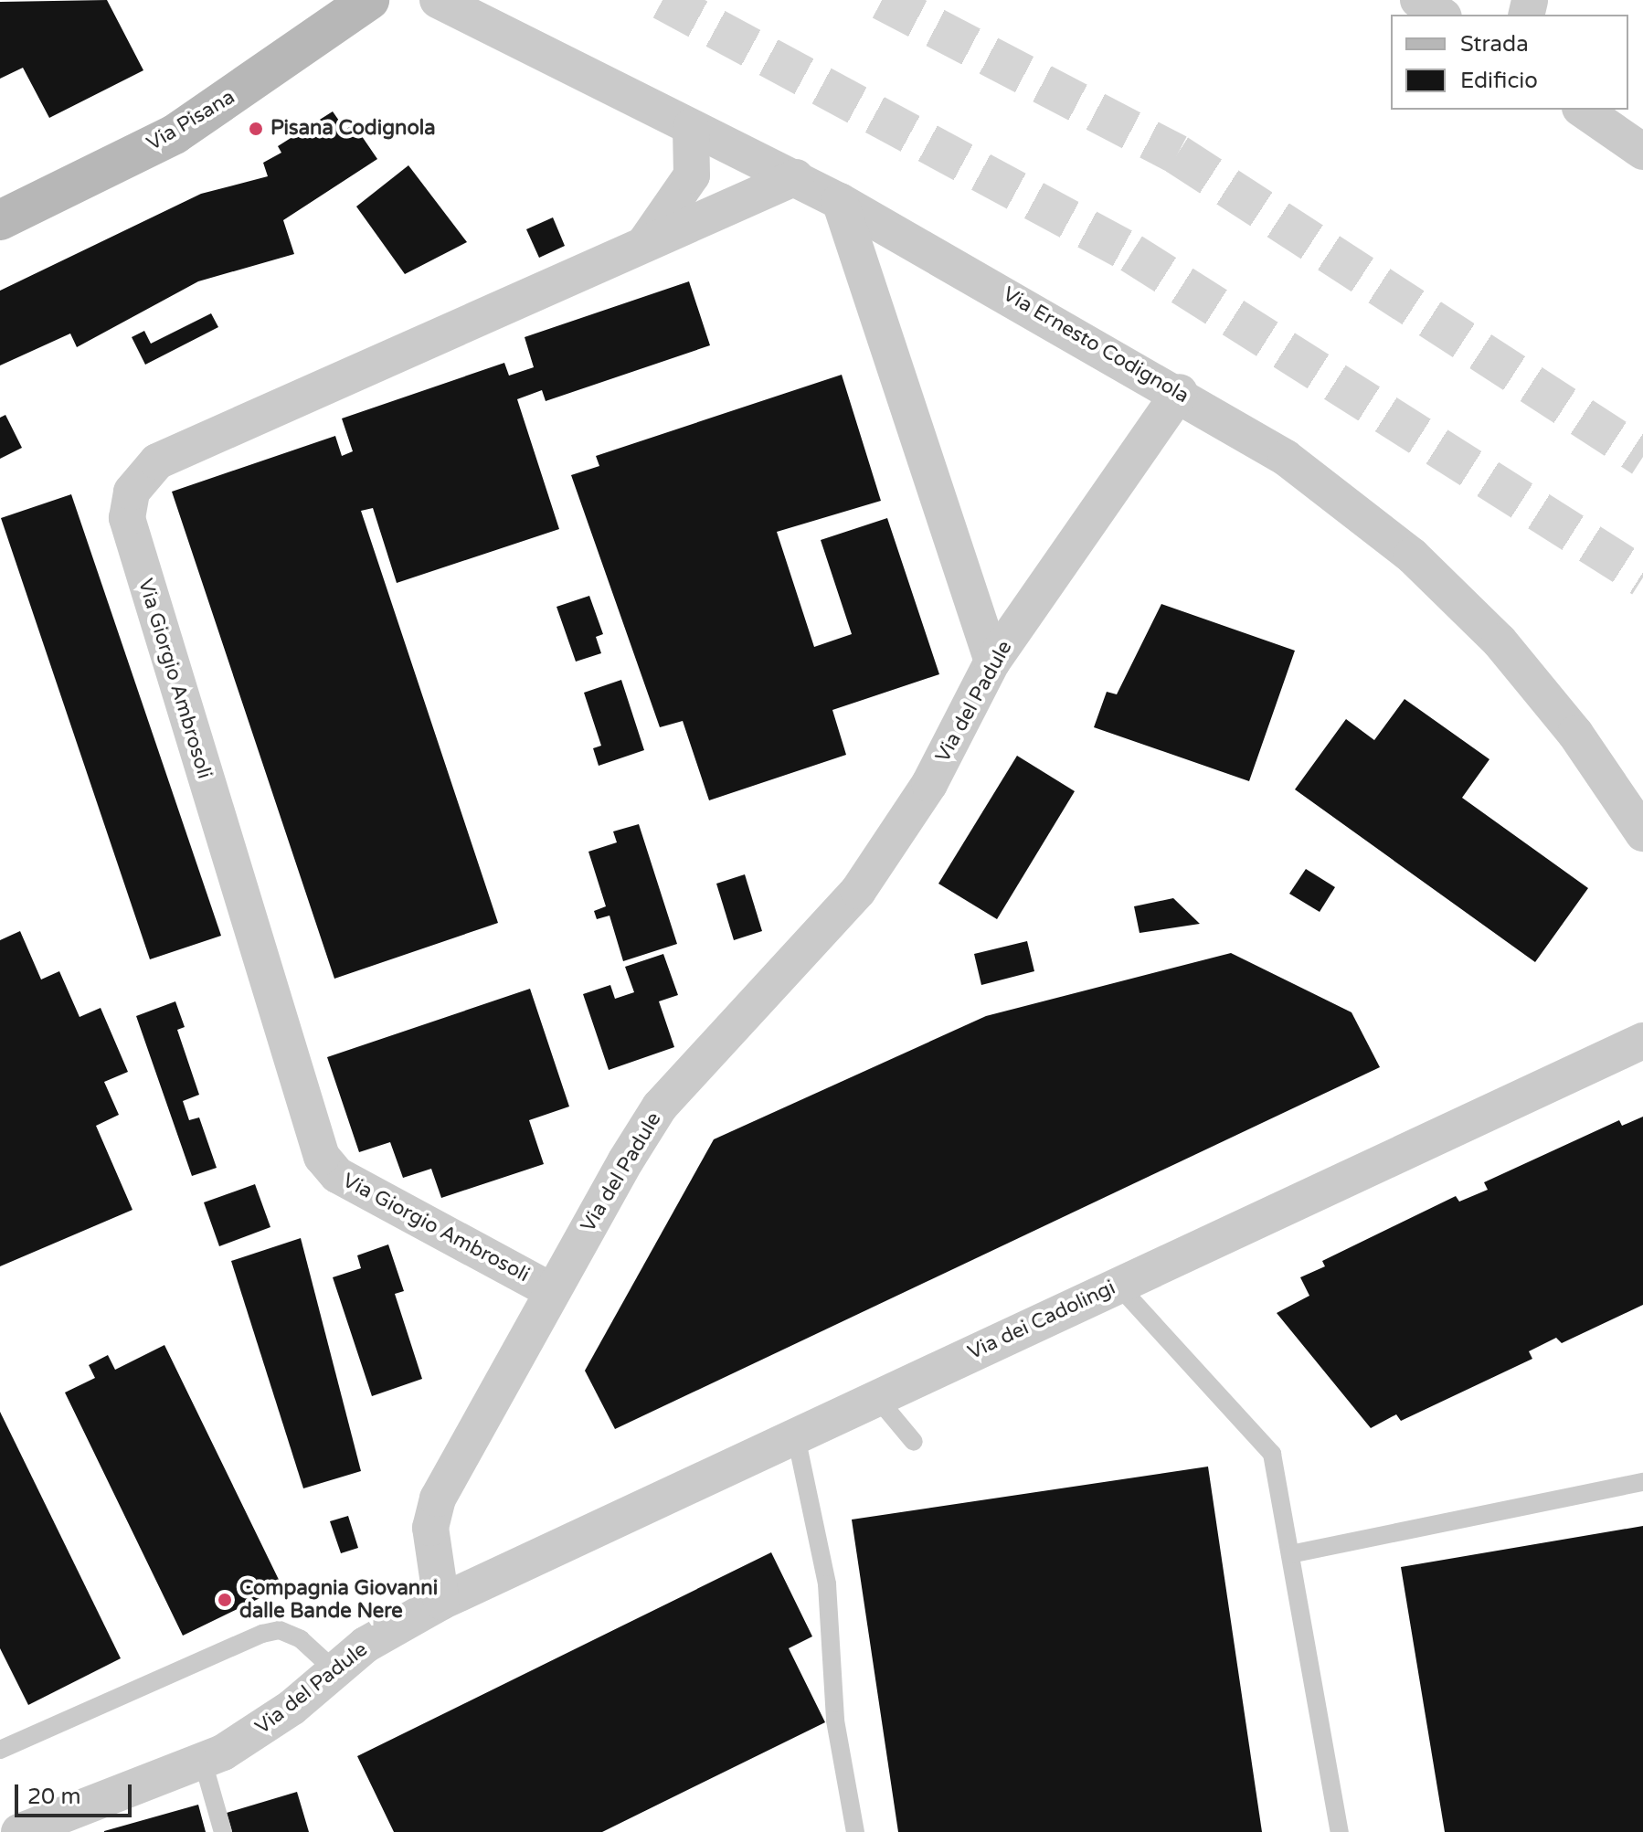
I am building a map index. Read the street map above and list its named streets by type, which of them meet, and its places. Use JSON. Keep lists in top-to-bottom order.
{
  "streets": {
    "main road": ["Via Pisana"],
    "street": [
      "Via Ernesto Codignola",
      "Via Giorgio Ambrosoli",
      "Via del Padule",
      "Via dei Cadolingi"
    ]
  },
  "crossings": [
    ["Via Ernesto Codignola", "Via Giorgio Ambrosoli"],
    ["Via Ernesto Codignola", "Via del Padule"],
    ["Via Giorgio Ambrosoli", "Via del Padule"],
    ["Via del Padule", "Via dei Cadolingi"]
  ],
  "places": ["Pisana Codignola", "Compagnia Giovanni dalle Bande Nere"],
  "legend": ["Strada", "Edificio"],
  "scale_bar": "20 m"
}
